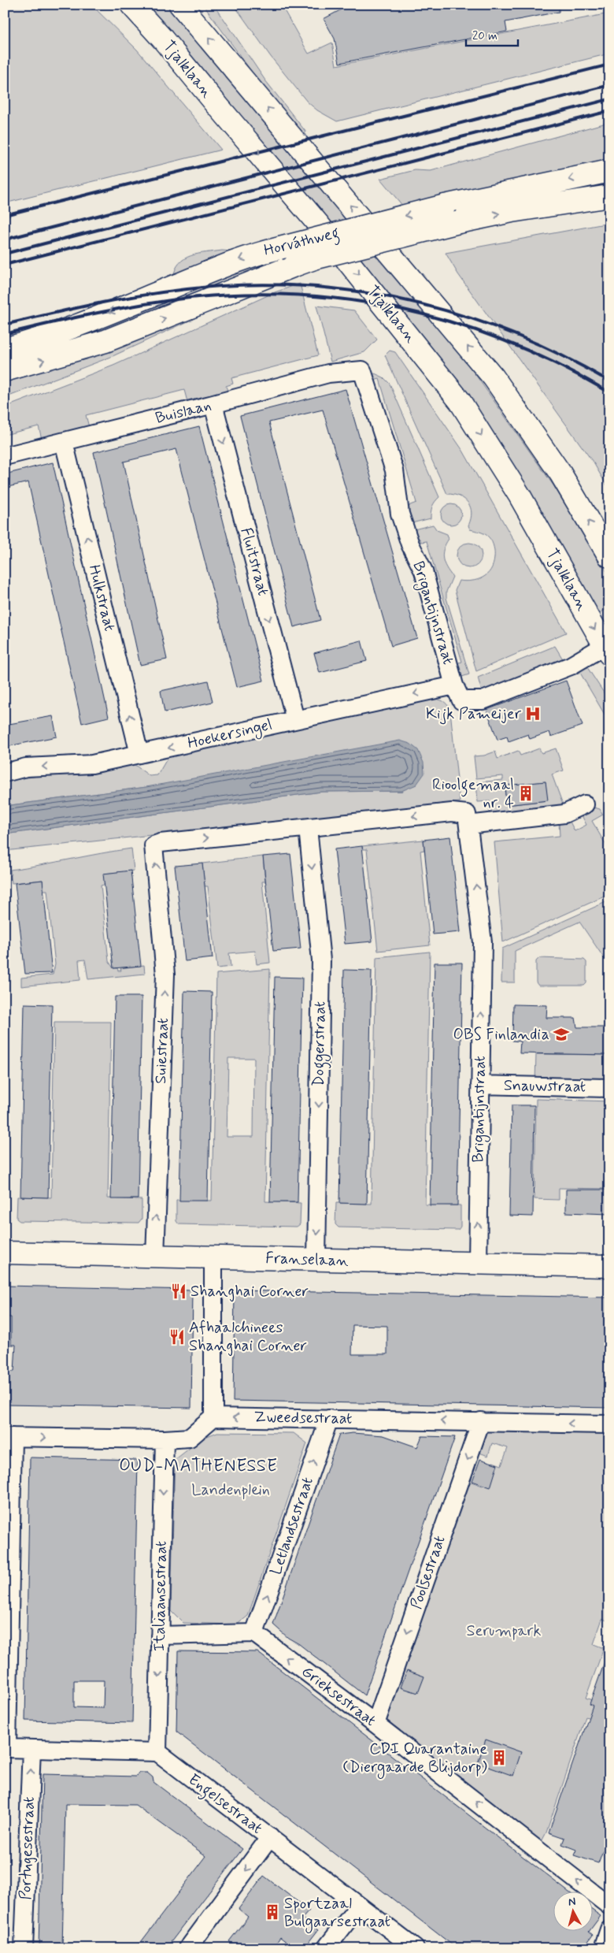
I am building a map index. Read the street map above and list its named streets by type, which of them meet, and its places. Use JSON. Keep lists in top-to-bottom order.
{
  "streets": {
    "main road": ["Tjalklaan", "Horváthweg", "Franselaan"],
    "street": [
      "Buislaan",
      "Fluitstraat",
      "Hulkstraat",
      "Brigantijnstraat",
      "Hoekersingel",
      "Doggerstraat",
      "Suiestraat",
      "Snauwstraat",
      "Zweedsestraat",
      "Letlandsestraat",
      "Poolsestraat",
      "Italiaansestraat",
      "Grieksestraat",
      "Engelsestraat",
      "Portugesestraat"
    ]
  },
  "crossings": [
    ["Tjalklaan", "Brigantijnstraat"],
    ["Buislaan", "Fluitstraat"],
    ["Buislaan", "Hulkstraat"],
    ["Buislaan", "Brigantijnstraat"],
    ["Fluitstraat", "Hoekersingel"],
    ["Hulkstraat", "Hoekersingel"],
    ["Brigantijnstraat", "Hoekersingel"],
    ["Brigantijnstraat", "Snauwstraat"],
    ["Brigantijnstraat", "Franselaan"],
    ["Doggerstraat", "Suiestraat"],
    ["Doggerstraat", "Franselaan"],
    ["Suiestraat", "Franselaan"],
    ["Zweedsestraat", "Letlandsestraat"],
    ["Zweedsestraat", "Poolsestraat"],
    ["Letlandsestraat", "Grieksestraat"],
    ["Poolsestraat", "Grieksestraat"],
    ["Italiaansestraat", "Engelsestraat"]
  ],
  "one_way": [
    "Fluitstraat",
    "Hulkstraat",
    "Brigantijnstraat",
    "Doggerstraat",
    "Suiestraat",
    "Zweedsestraat",
    "Letlandsestraat",
    "Poolsestraat",
    "Grieksestraat",
    "Portugesestraat"
  ],
  "districts": ["OUD-MATHENESSE"],
  "parks": ["Landenplein", "Serumpark"],
  "places": {
    "hospital": ["Kijk Pameijer"],
    "building": ["Rioolgemaal nr. 4", "CDI Quarantaine (Diergaarde Blijdorp)", "Sportzaal Bulgaarsestraat"],
    "school or university": ["OBS Finlandia"],
    "restaurant": ["Shanghai Corner", "Afhaalchinees Shanghai Corner"]
  },
  "scale_bar": "20 m",
  "north": "top"
}
